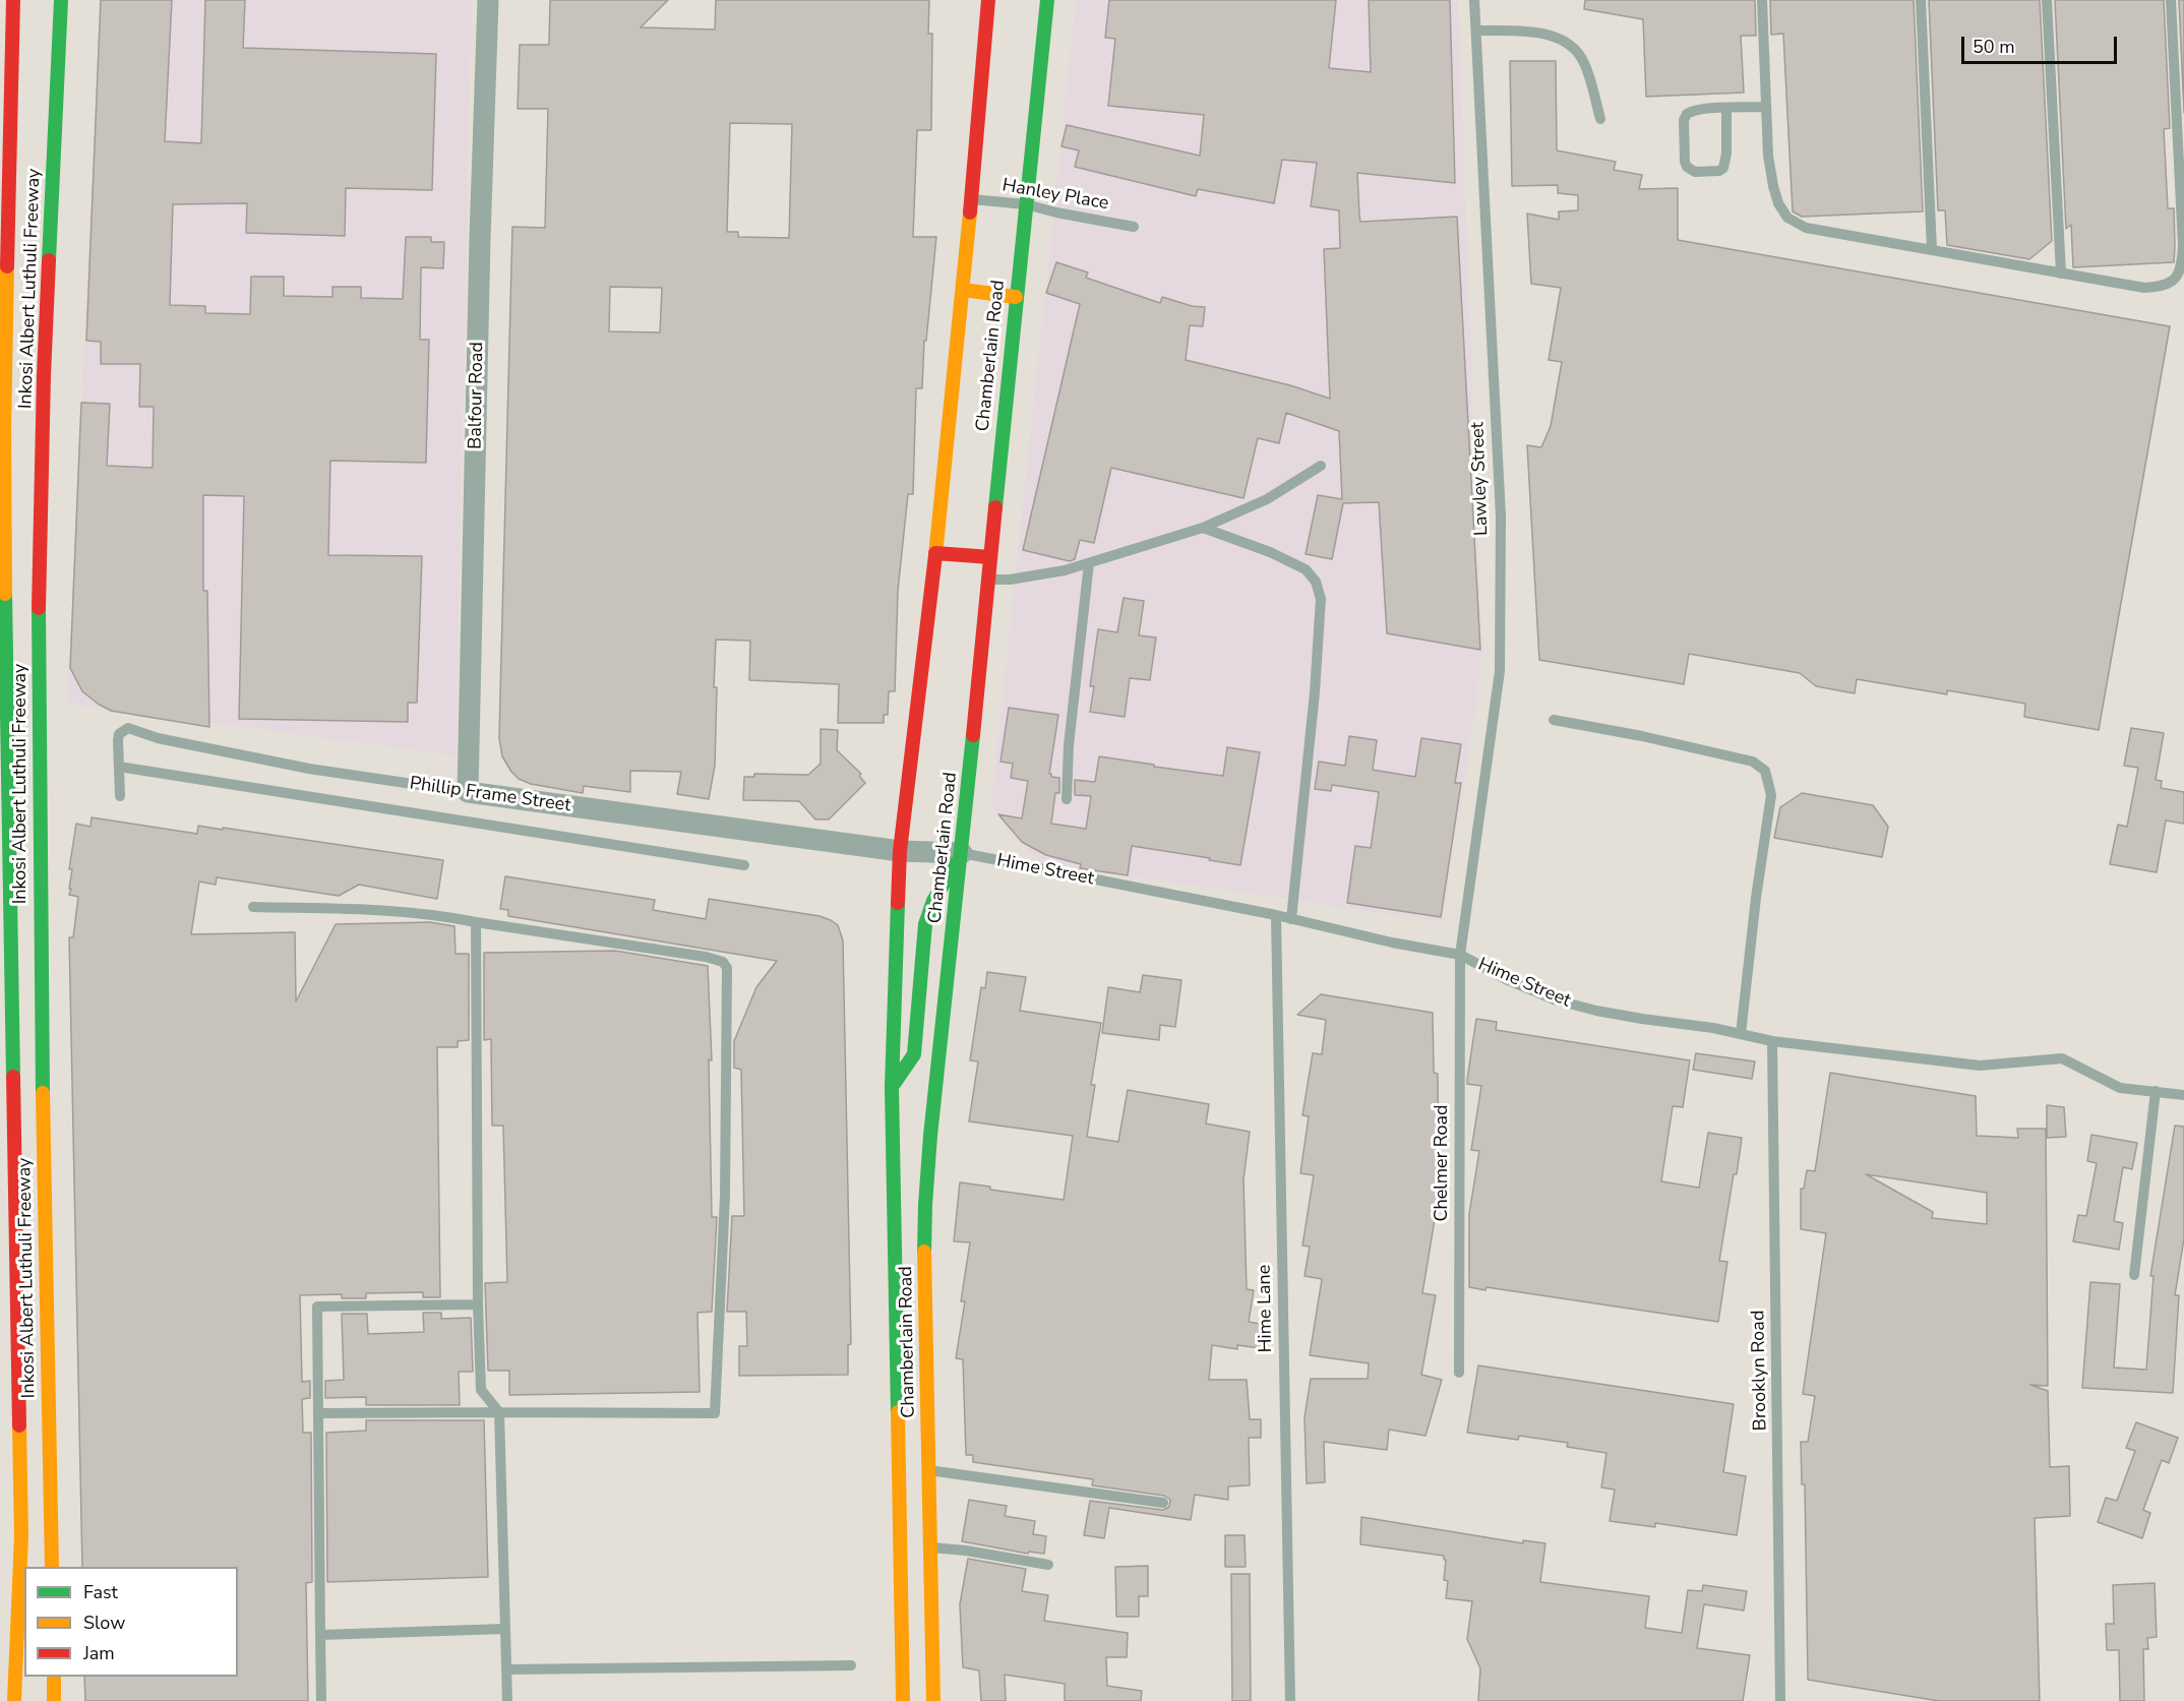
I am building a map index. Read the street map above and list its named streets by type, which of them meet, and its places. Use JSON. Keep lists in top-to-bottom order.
{
  "streets": {
    "main road": ["Inkosi Albert Luthuli Freeway", "Chamberlain Road"],
    "street": ["Balfour Road", "Phillip Frame Street", "Hime Street"],
    "lane": [
      "Hanley Place",
      "Lawley Street",
      "Chelmer Road",
      "Hime Lane",
      "Brooklyn Road"
    ]
  },
  "crossings": [
    ["Hanley Place", "Chamberlain Road"],
    ["Chamberlain Road", "Phillip Frame Street"],
    ["Chamberlain Road", "Hime Street"],
    ["Balfour Road", "Phillip Frame Street"],
    ["Lawley Street", "Hime Street"],
    ["Lawley Street", "Chelmer Road"],
    ["Phillip Frame Street", "Hime Street"],
    ["Hime Street", "Chelmer Road"],
    ["Hime Street", "Hime Lane"],
    ["Hime Street", "Brooklyn Road"]
  ],
  "legend": ["Fast", "Slow", "Jam"],
  "scale_bar": "50 m"
}
